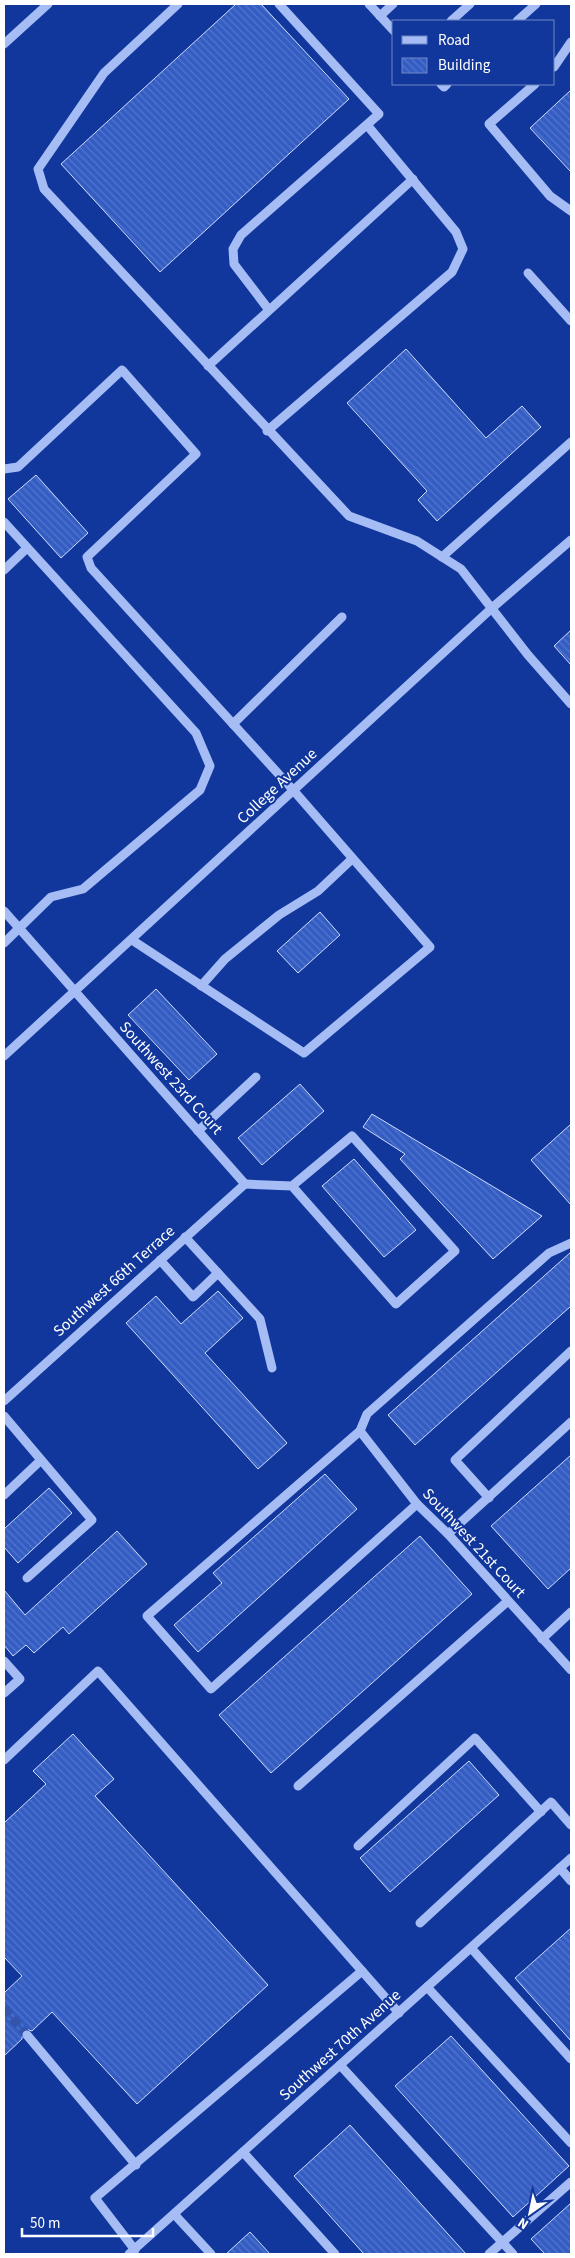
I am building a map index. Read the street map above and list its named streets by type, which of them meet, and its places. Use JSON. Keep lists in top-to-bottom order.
{
  "streets": {
    "street": [
      "College Avenue",
      "Southwest 23rd Court",
      "Southwest 66th Terrace",
      "Southwest 21st Court",
      "Southwest 70th Avenue"
    ]
  },
  "crossings": [
    ["College Avenue", "Southwest 23rd Court"],
    ["Southwest 23rd Court", "Southwest 66th Terrace"]
  ],
  "legend": ["Road", "Building"],
  "scale_bar": "50 m",
  "north": "bottom left"
}
